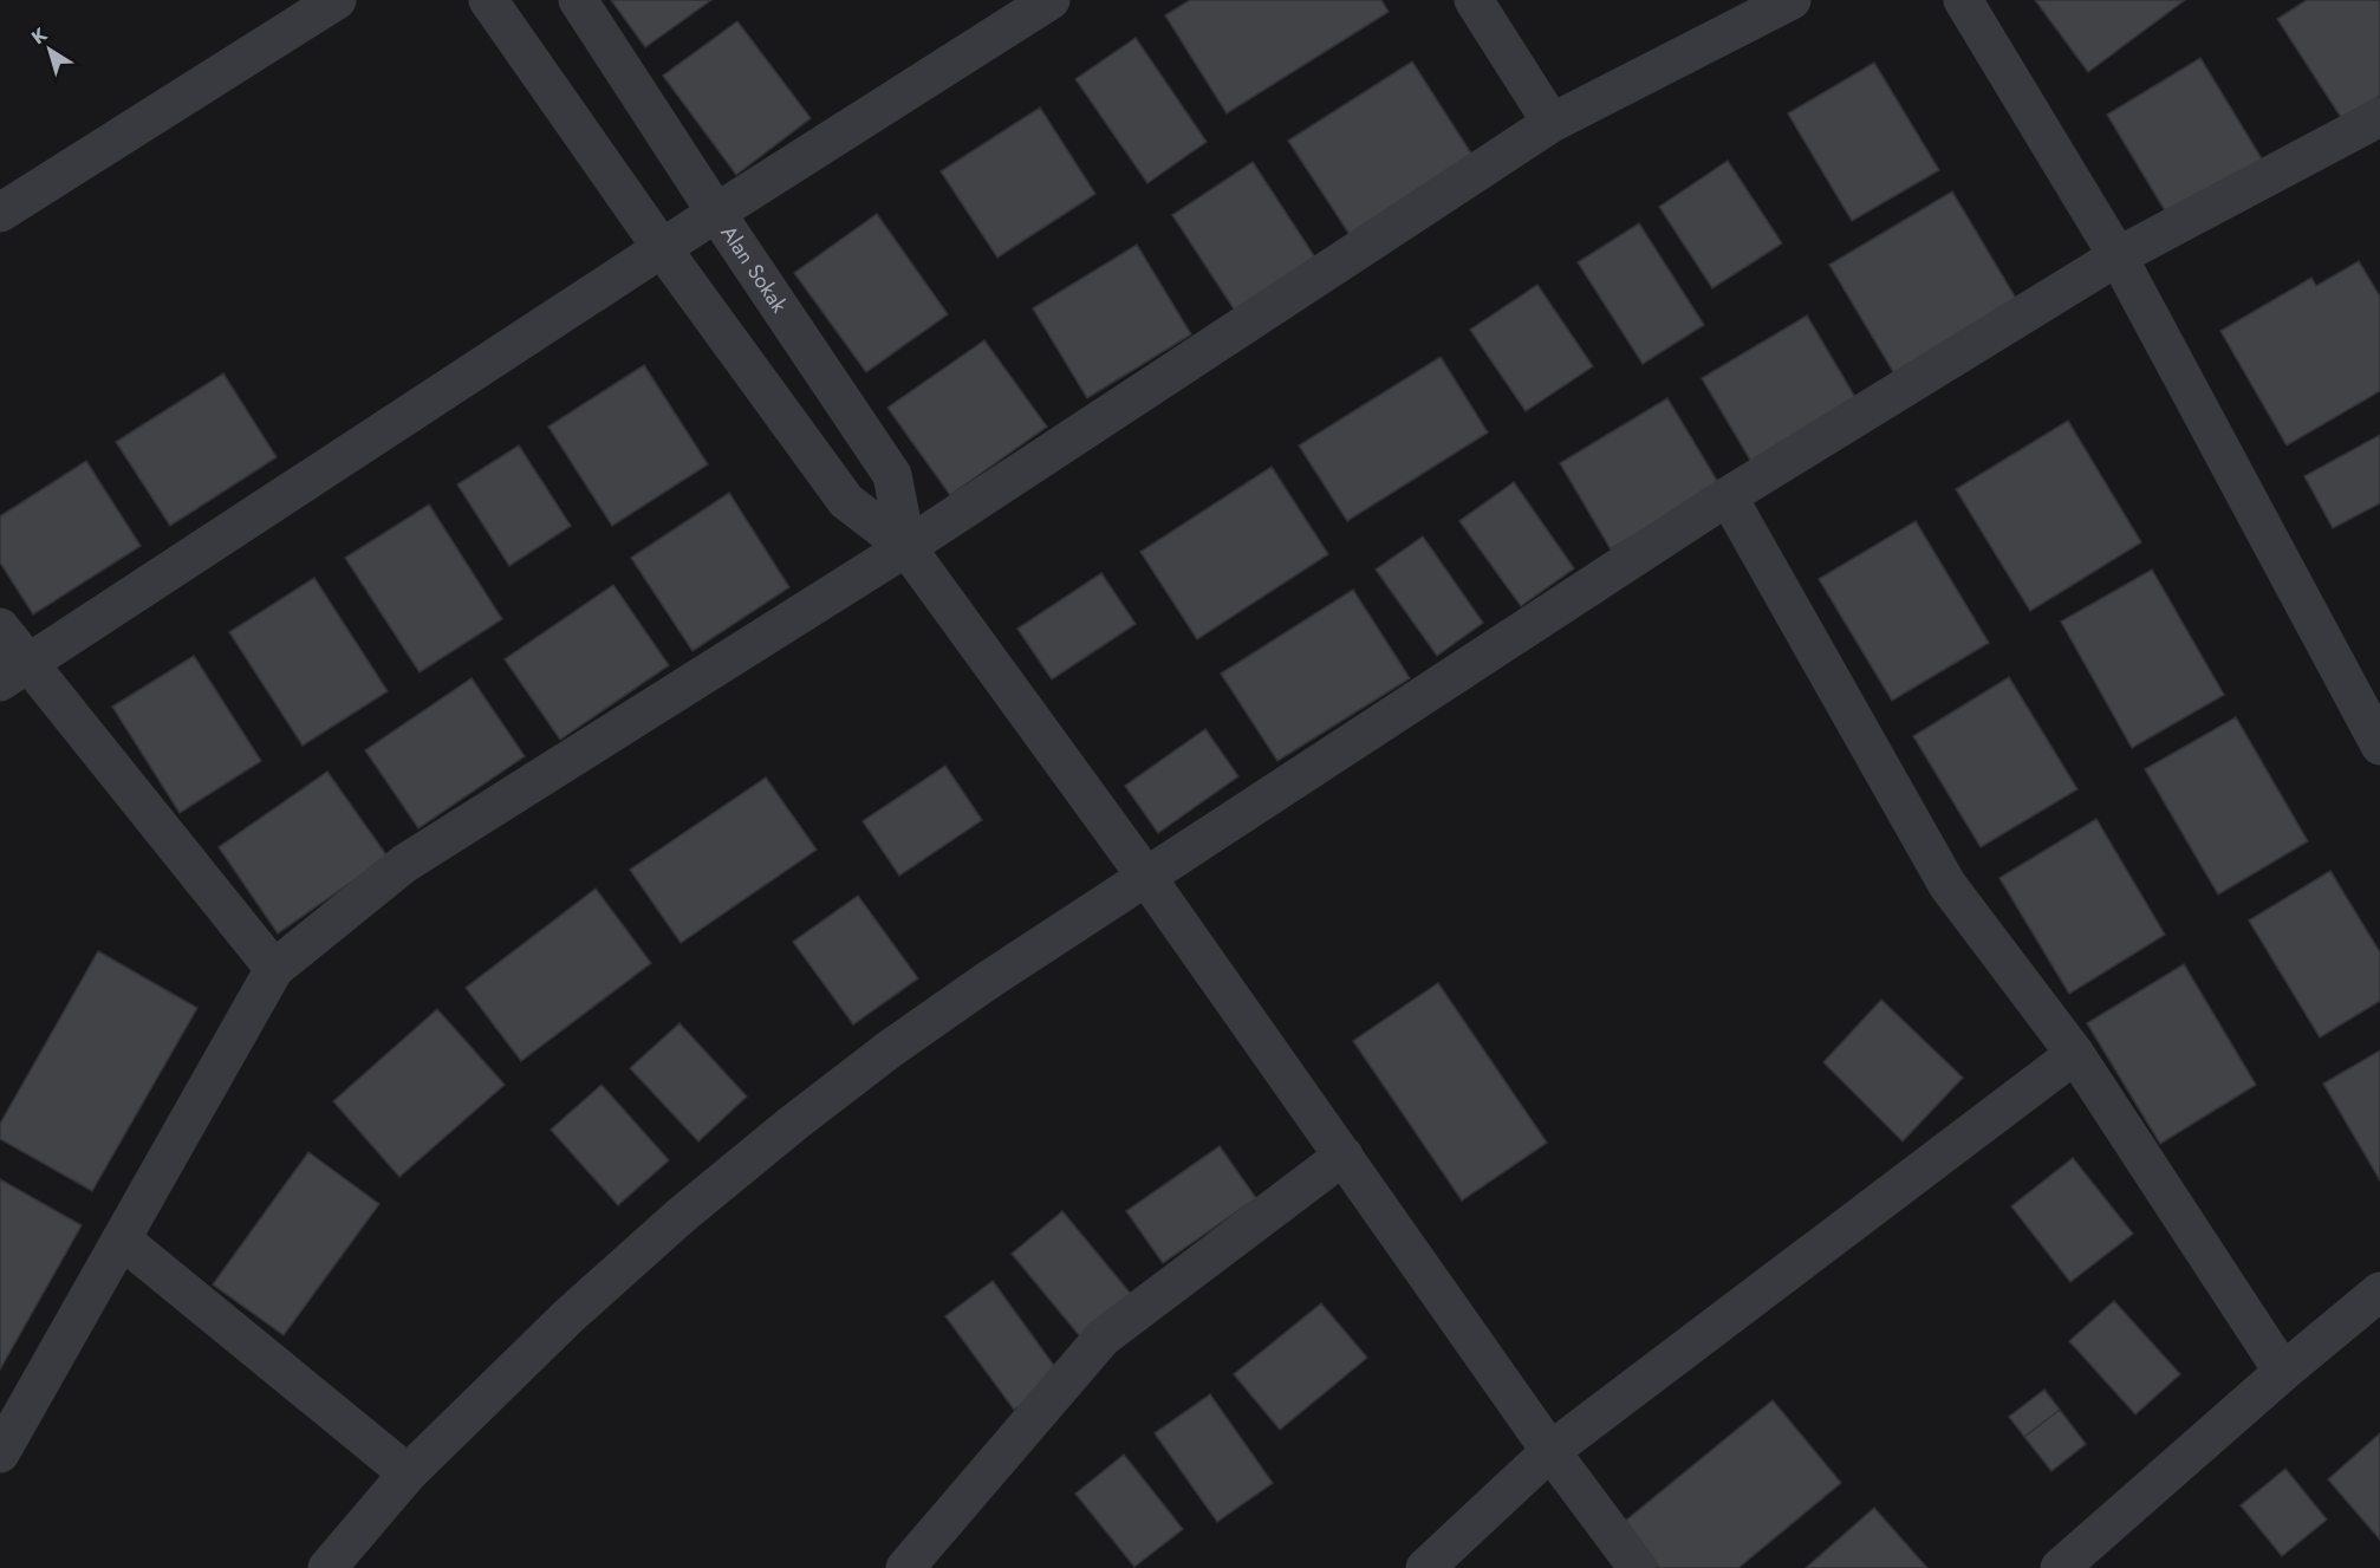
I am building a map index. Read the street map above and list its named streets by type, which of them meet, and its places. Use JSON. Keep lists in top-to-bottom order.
{
  "streets": {
    "street": ["Alan Sokak"]
  },
  "north": "top left"
}
